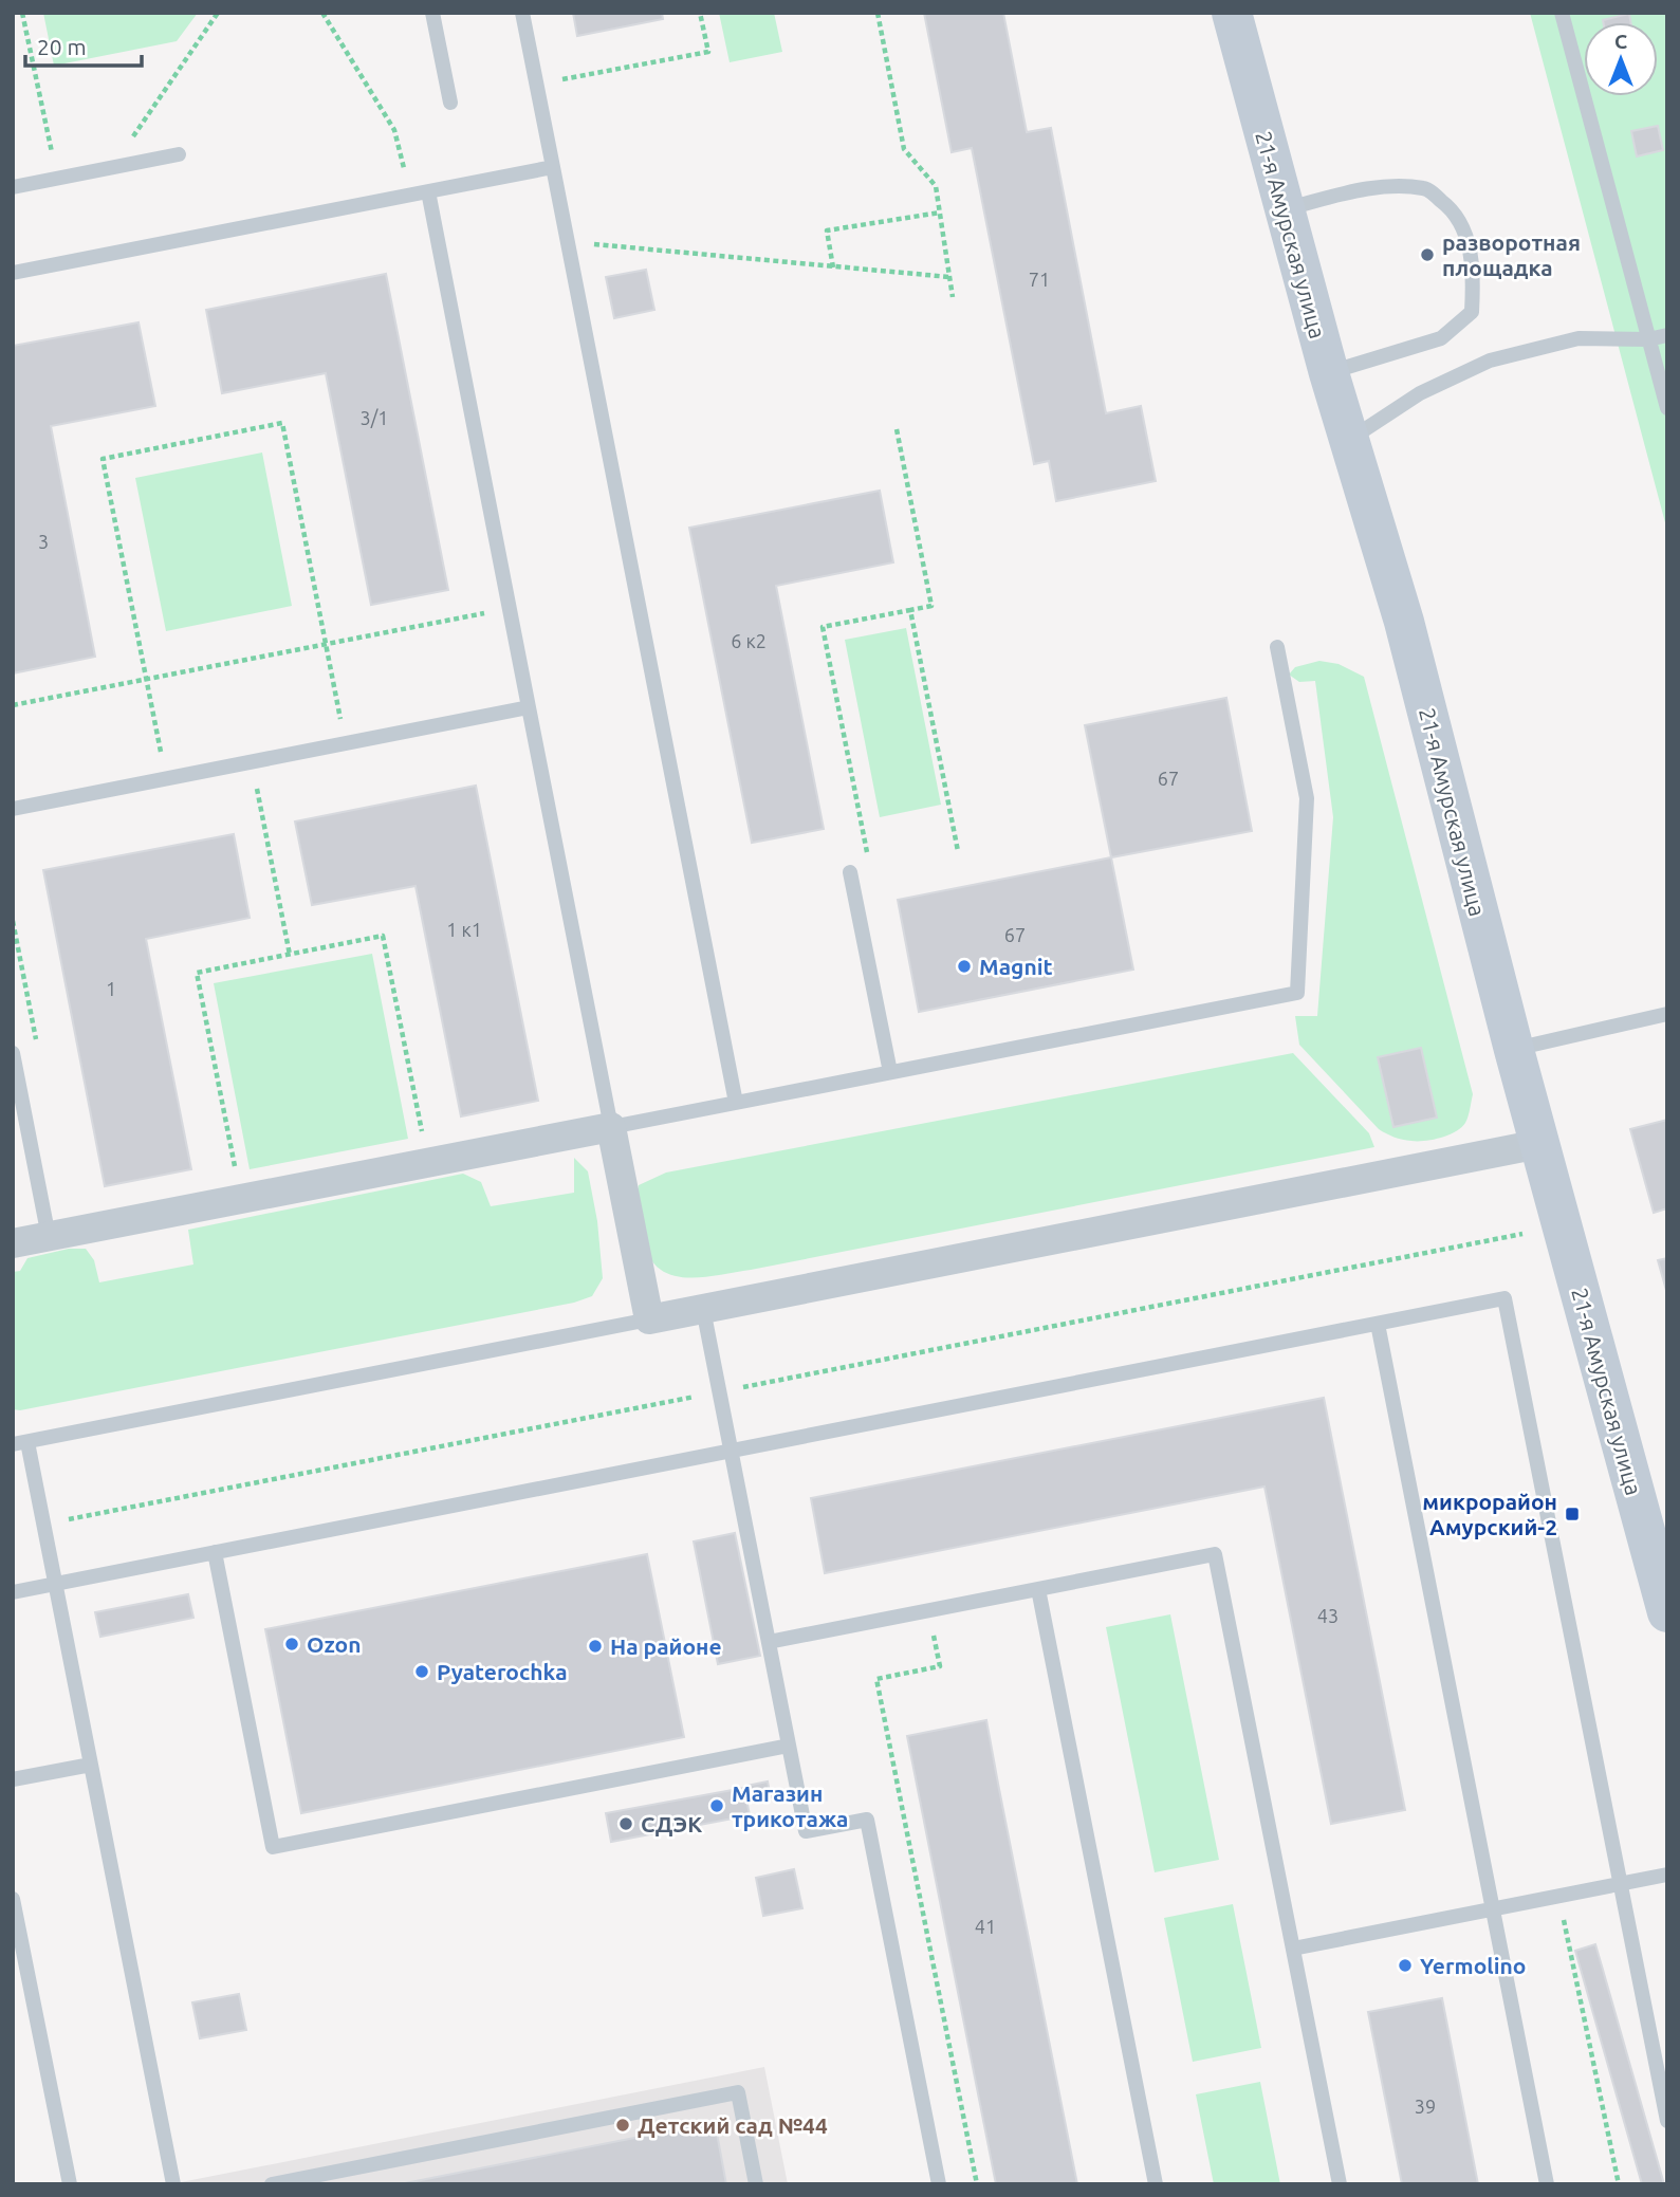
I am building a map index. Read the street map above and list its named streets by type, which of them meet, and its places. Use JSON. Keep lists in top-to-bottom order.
{
  "streets": {
    "main road": ["21-я Амурская улица"]
  },
  "places": {
    "other": [
      "разворотная площадка",
      "Magnit",
      "Ozon",
      "На районе",
      "Pyaterochka",
      "Магазин трикотажа",
      "СДЭК",
      "Yermolino",
      "Детский сад №44"
    ],
    "transit": ["микрорайон Амурский-2"]
  },
  "house_numbers": [
    "71",
    "3/1",
    "3",
    "6 к2",
    "67",
    "1 к1",
    "67",
    "1",
    "43",
    "41",
    "39"
  ],
  "scale_bar": "20 m",
  "north": "top"
}
